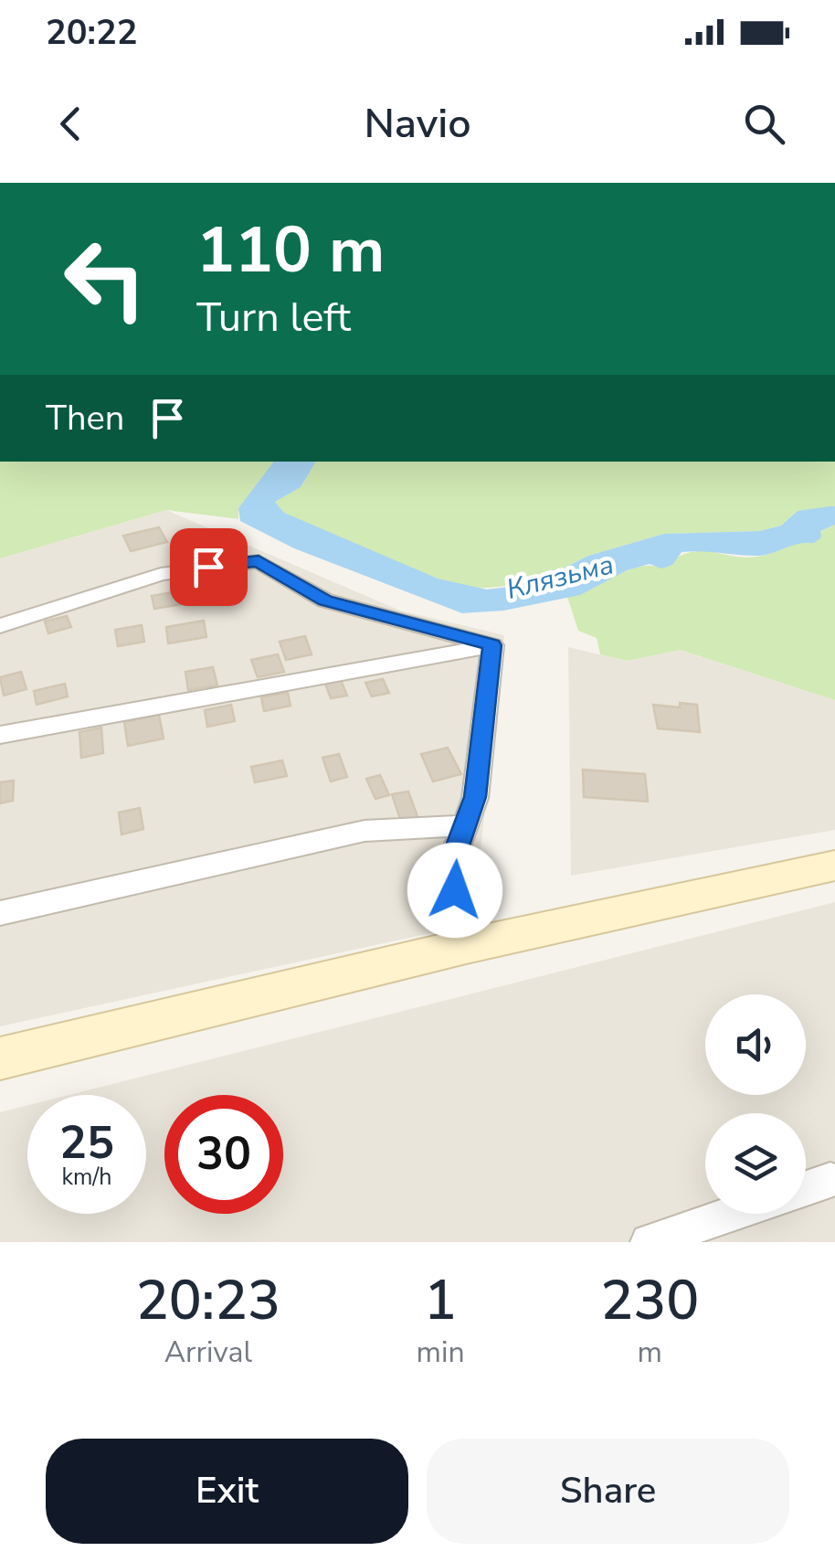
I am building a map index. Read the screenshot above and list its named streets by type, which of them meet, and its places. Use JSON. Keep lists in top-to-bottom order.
{
  "water": ["Клязьма"],
  "page": {
    "status": "20:22",
    "header": "Navio",
    "turn": ["110 m", "Turn left"],
    "then": "Then",
    "speed": "25 km/h",
    "limit": "30",
    "eta": [
      "20:23",
      "Arrival",
      "1",
      "min",
      "230",
      "m"
    ],
    "buttons": ["Exit", "Share"]
  }
}
